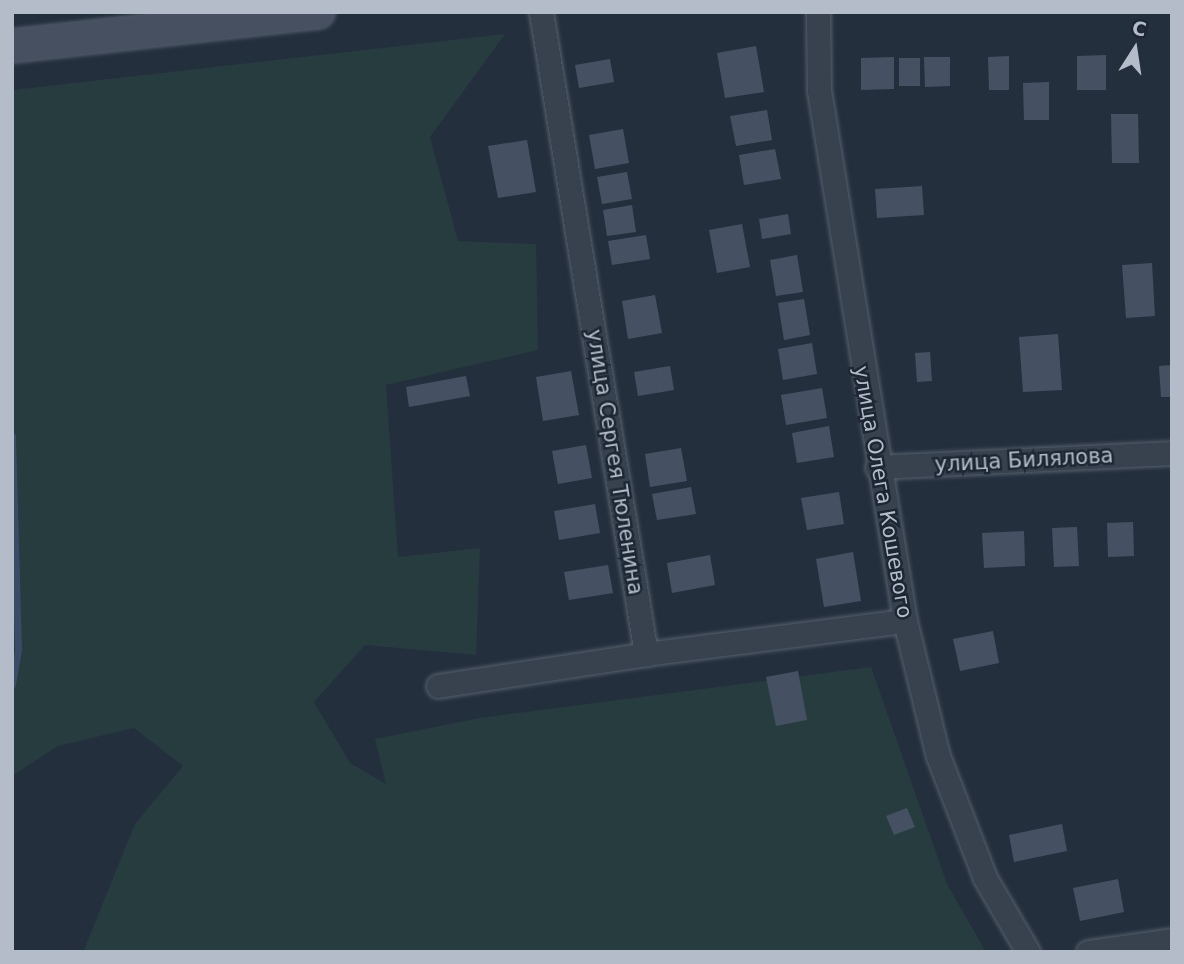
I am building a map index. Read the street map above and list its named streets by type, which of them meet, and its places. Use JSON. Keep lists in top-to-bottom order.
{
  "streets": {
    "street": ["улица Билялова", "улица Сергея Тюленина", "улица Олега Кошевого"]
  },
  "crossings": [
    ["улица Билялова", "улица Олега Кошевого"]
  ],
  "north": "top"
}
